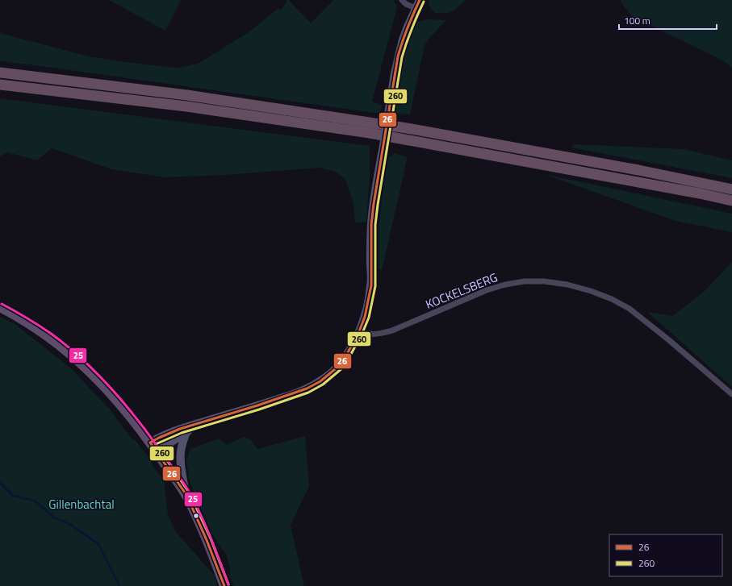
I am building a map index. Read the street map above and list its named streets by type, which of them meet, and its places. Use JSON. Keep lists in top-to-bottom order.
{
  "streets": {
    "street": ["KOCKELSBERG"]
  },
  "parks": ["Gillenbachtal"],
  "lines": ["transit line 26", "transit line 260", "transit line 25"],
  "legend": ["26", "260"],
  "scale_bar": "100 m"
}
